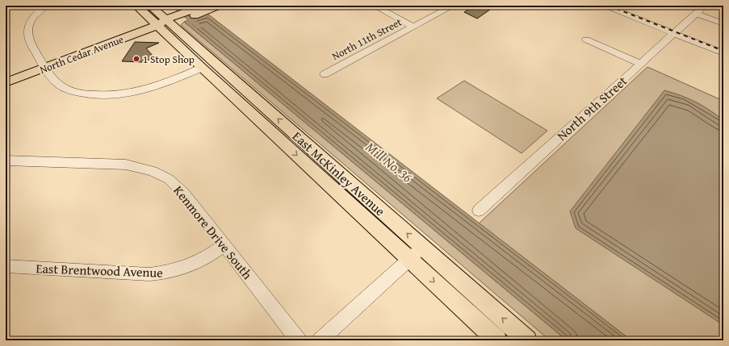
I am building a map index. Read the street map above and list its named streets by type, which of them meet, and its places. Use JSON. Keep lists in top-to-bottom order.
{
  "streets": {
    "main road": ["North Cedar Avenue", "East McKinley Avenue"],
    "street": [
      "North 11th Street",
      "North 9th Street",
      "Kenmore Drive South",
      "East Brentwood Avenue"
    ]
  },
  "crossings": [
    ["North Cedar Avenue", "East McKinley Avenue"],
    ["Kenmore Drive South", "East Brentwood Avenue"]
  ],
  "water": ["Mill No. 36"],
  "places": ["1 Stop Shop"]
}
